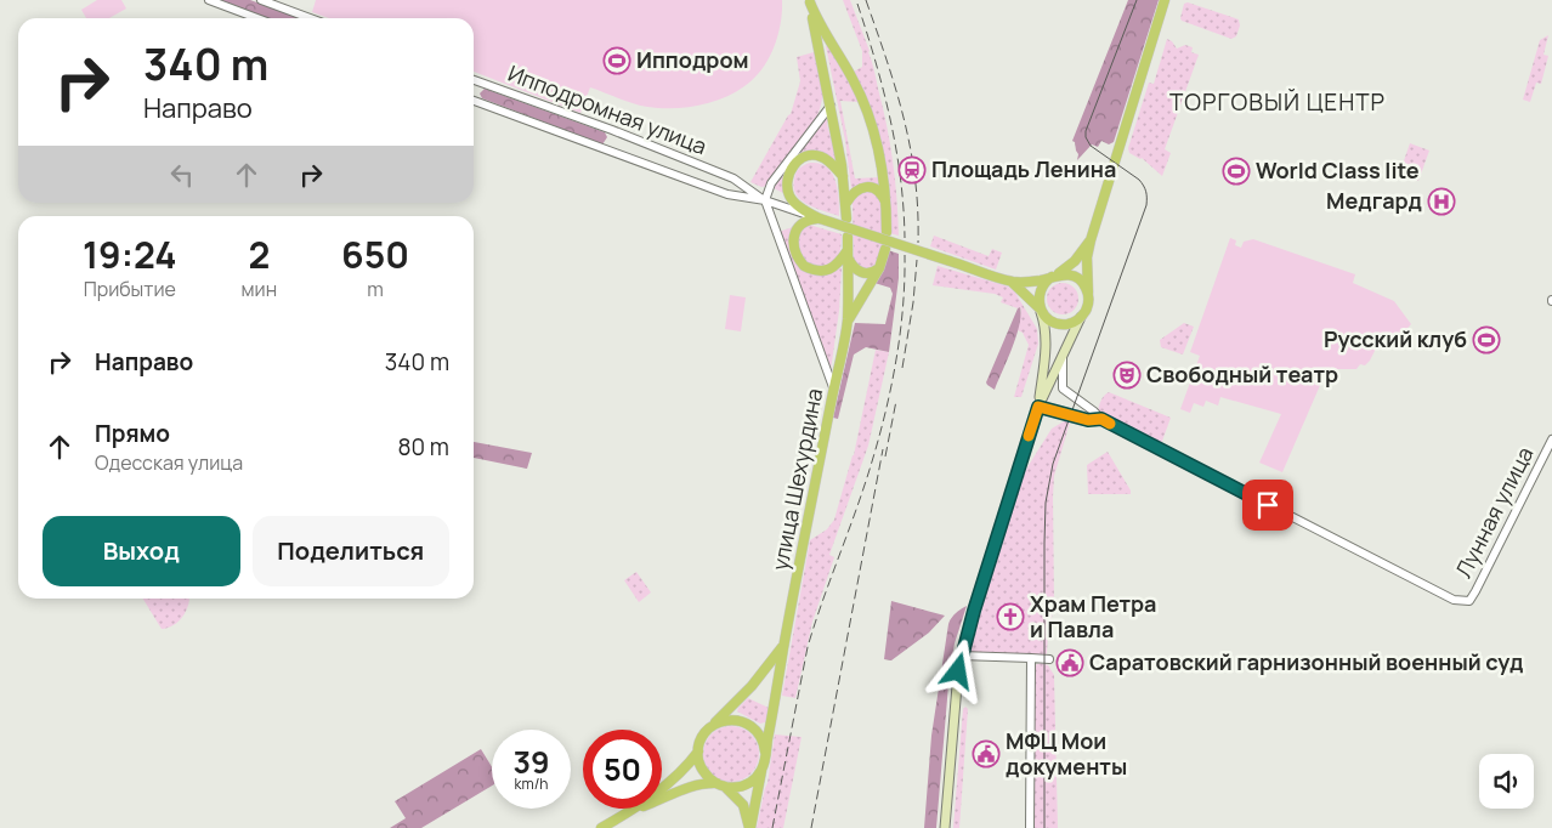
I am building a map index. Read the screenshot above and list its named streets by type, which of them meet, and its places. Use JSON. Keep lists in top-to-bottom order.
{
  "streets": {
    "main road": ["улица Шехурдина"],
    "street": ["Ипподромная улица", "Лунная улица"]
  },
  "districts": ["ТОРГОВЫЙ ЦЕНТР"],
  "places": {
    "sports": ["Ипподром", "World Class lite", "Русский клуб"],
    "station": ["Площадь Ленина"],
    "hospital": ["Медгард"],
    "theatre": ["Свободный театр"],
    "church": ["Храм Петра и Павла"],
    "public building": ["Саратовский гарнизонный военный суд", "МФЦ Мои документы"]
  },
  "page": {
    "turn": ["340 m", "Направо"],
    "eta": [
      "19:24",
      "Прибытие",
      "2",
      "мин",
      "650",
      "m"
    ],
    "list": [
      {
        "name": "Направо",
        "value": "340 m"
      },
      {
        "name": "Прямо",
        "note": "Одесская улица",
        "value": "80 m"
      }
    ],
    "buttons": ["Выход", "Поделиться"],
    "speed": "39 km/h",
    "limit": "50"
  }
}
